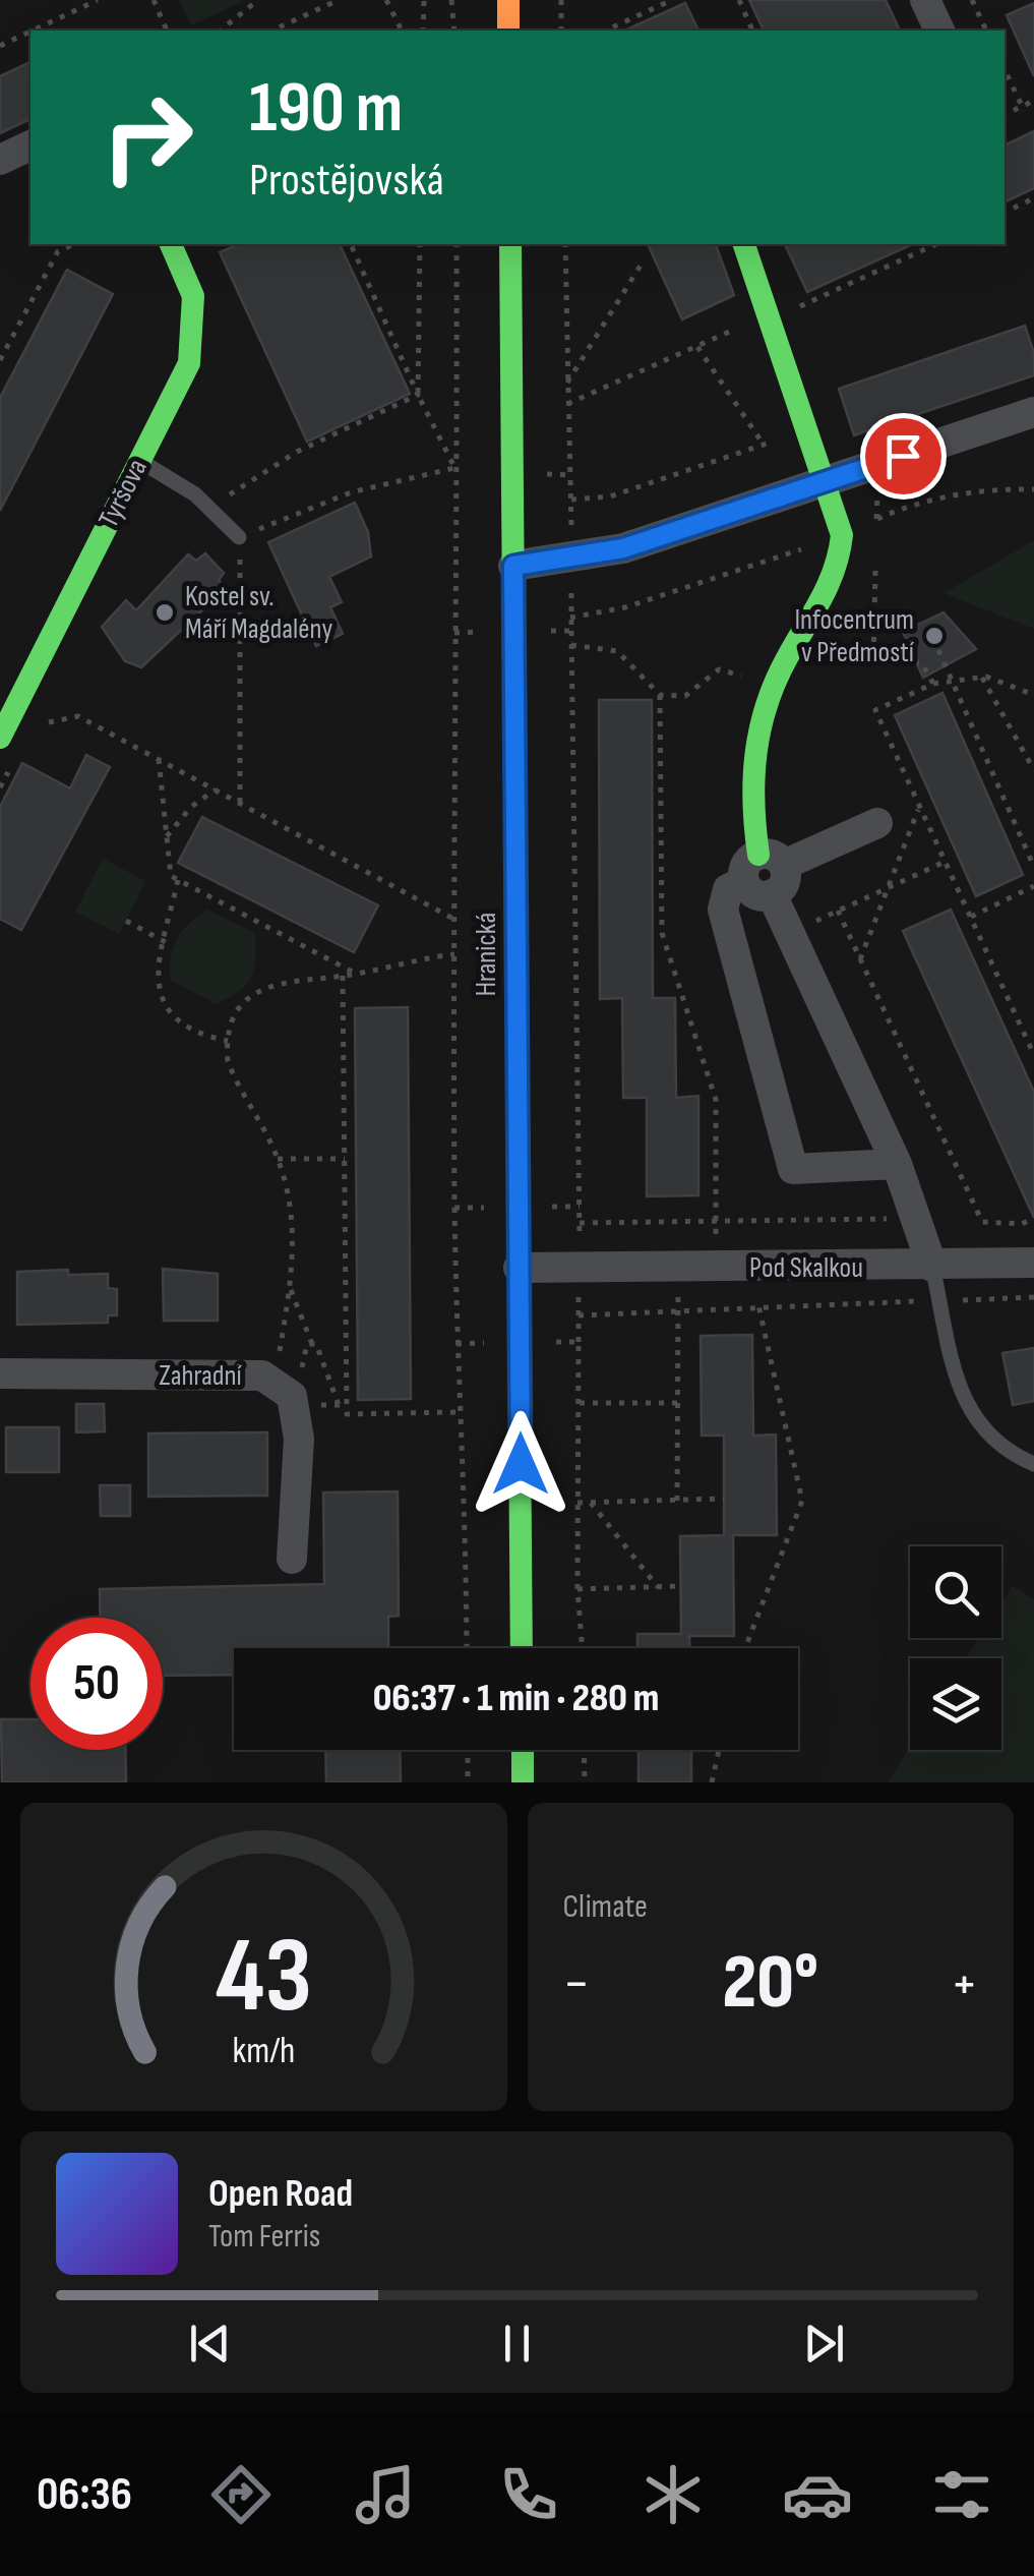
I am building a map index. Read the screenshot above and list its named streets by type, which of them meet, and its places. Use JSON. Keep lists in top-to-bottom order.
{
  "streets": {
    "main road": ["Tyršova", "Hranická"],
    "street": ["Pod Skalkou", "Zahradní"]
  },
  "crossings": [
    ["Hranická", "Pod Skalkou"]
  ],
  "places": ["Kostel sv. Máří Magdalény", "Infocentrum v Předmostí"],
  "page": {
    "turn": ["190 m", "Prostějovská"],
    "limit": "50",
    "trip": "06:37 · 1 min · 280 m",
    "tile": "Climate",
    "heat": ["−", "20°", "+"],
    "song": ["Open Road", "Tom Ferris"],
    "tabs": "06:36",
    "gauge": ["43", "km/h"]
  }
}
